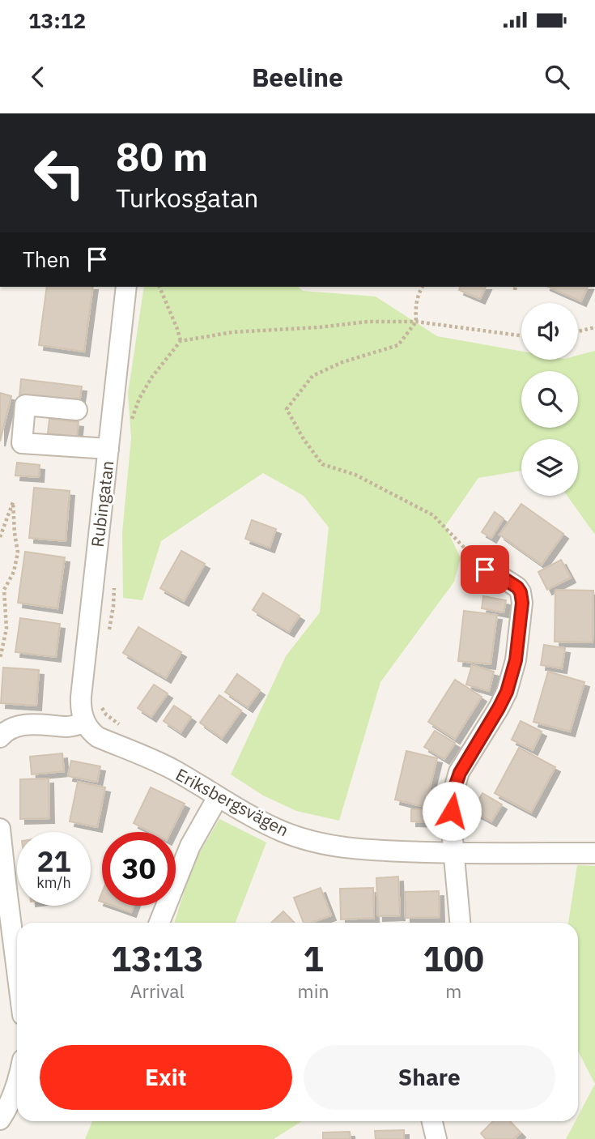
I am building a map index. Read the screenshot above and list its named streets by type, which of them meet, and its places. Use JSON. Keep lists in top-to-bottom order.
{
  "streets": {
    "street": ["Rubingatan", "Eriksbergsvägen"]
  },
  "crossings": [
    ["Rubingatan", "Eriksbergsvägen"]
  ],
  "page": {
    "status": "13:12",
    "header": "Beeline",
    "turn": ["80 m", "Turkosgatan"],
    "then": "Then",
    "speed": "21 km/h",
    "limit": "30",
    "eta": [
      "13:13",
      "Arrival",
      "1",
      "min",
      "100",
      "m"
    ],
    "buttons": ["Exit", "Share"]
  }
}
